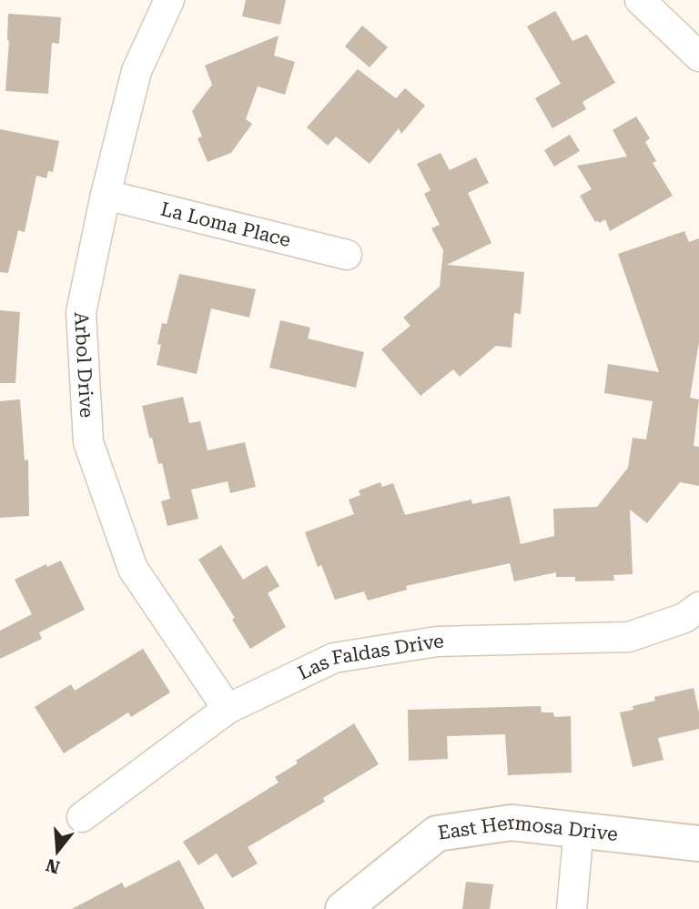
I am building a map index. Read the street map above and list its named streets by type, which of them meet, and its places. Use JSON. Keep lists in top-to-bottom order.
{
  "streets": {
    "street": [
      "La Loma Place",
      "Arbol Drive",
      "Las Faldas Drive",
      "East Hermosa Drive"
    ]
  },
  "crossings": [
    ["La Loma Place", "Arbol Drive"],
    ["Arbol Drive", "Las Faldas Drive"]
  ],
  "north": "bottom"
}
